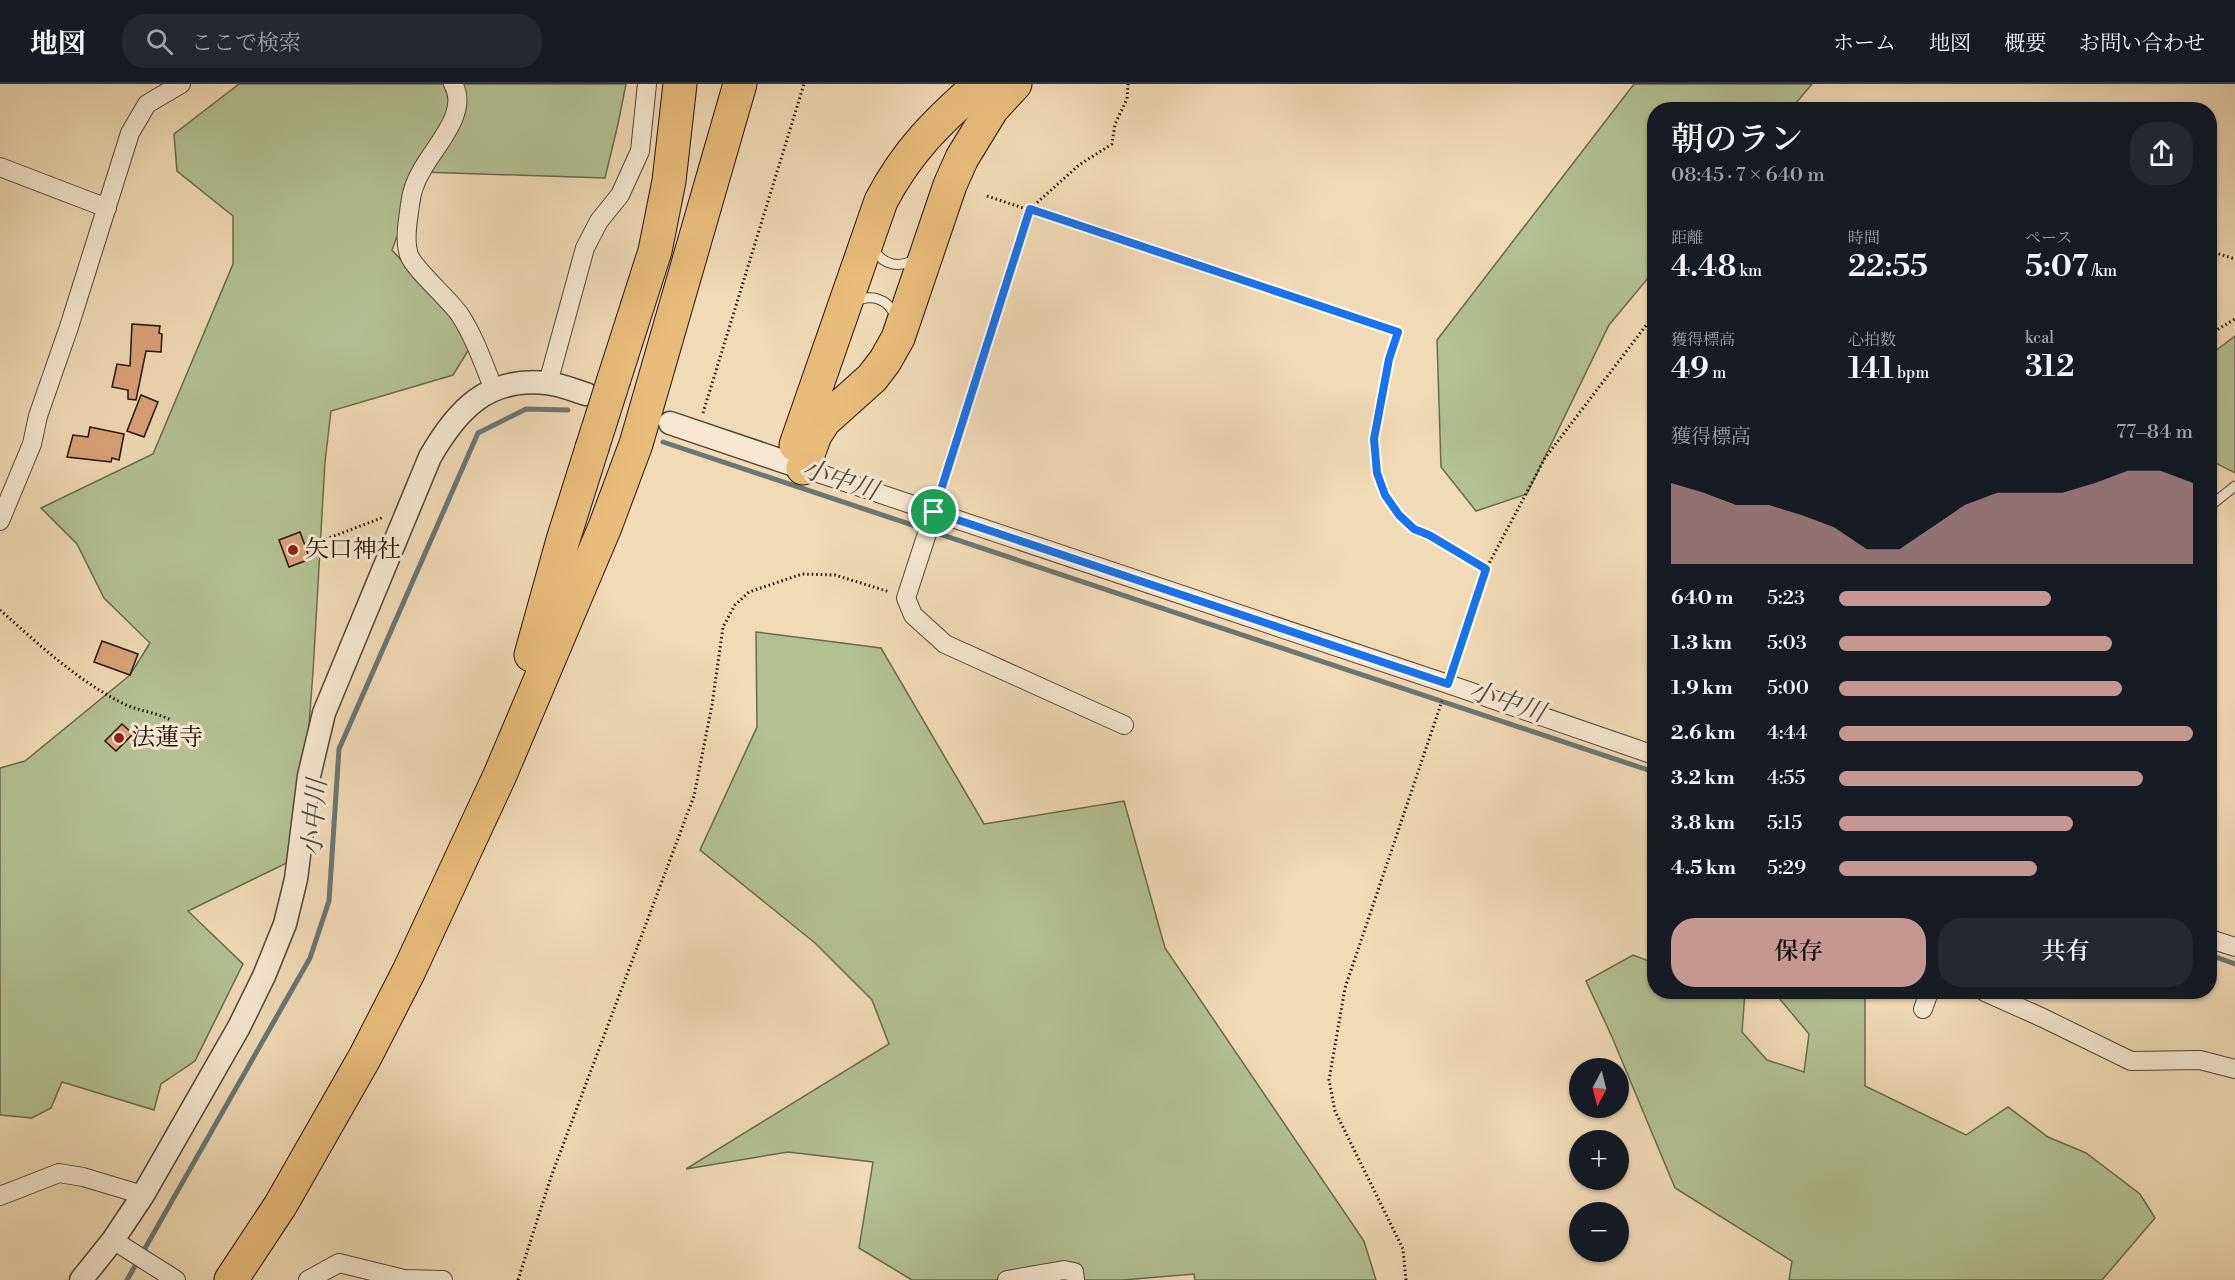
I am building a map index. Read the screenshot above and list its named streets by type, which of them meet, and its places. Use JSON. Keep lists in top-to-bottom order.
{
  "water": ["小中川"],
  "places": ["矢口神社", "法蓮寺"],
  "north": "bottom",
  "page": {
    "header": "地図",
    "search": "ここで検索",
    "nav": [
      "ホーム",
      "地図",
      "概要",
      "お問い合わせ"
    ],
    "heading": ["朝のラン", "08:45 · 7 × 640 m"],
    "stats": [
      ["距離", "4.48 km"],
      ["時間", "22:55"],
      ["ペース", "5:07 /km"],
      ["獲得標高", "49 m"],
      ["心拍数", "141 bpm"],
      ["kcal", "312"]
    ],
    "chart": ["獲得標高", "77–84 m"],
    "list": [
      {
        "name": "640 m",
        "note": "5:23"
      },
      {
        "name": "1.3 km",
        "note": "5:03"
      },
      {
        "name": "1.9 km",
        "note": "5:00"
      },
      {
        "name": "2.6 km",
        "note": "4:44"
      },
      {
        "name": "3.2 km",
        "note": "4:55"
      },
      {
        "name": "3.8 km",
        "note": "5:15"
      },
      {
        "name": "4.5 km",
        "note": "5:29"
      }
    ],
    "buttons": ["保存", "共有"],
    "map_buttons": ["+", "−"]
  }
}
